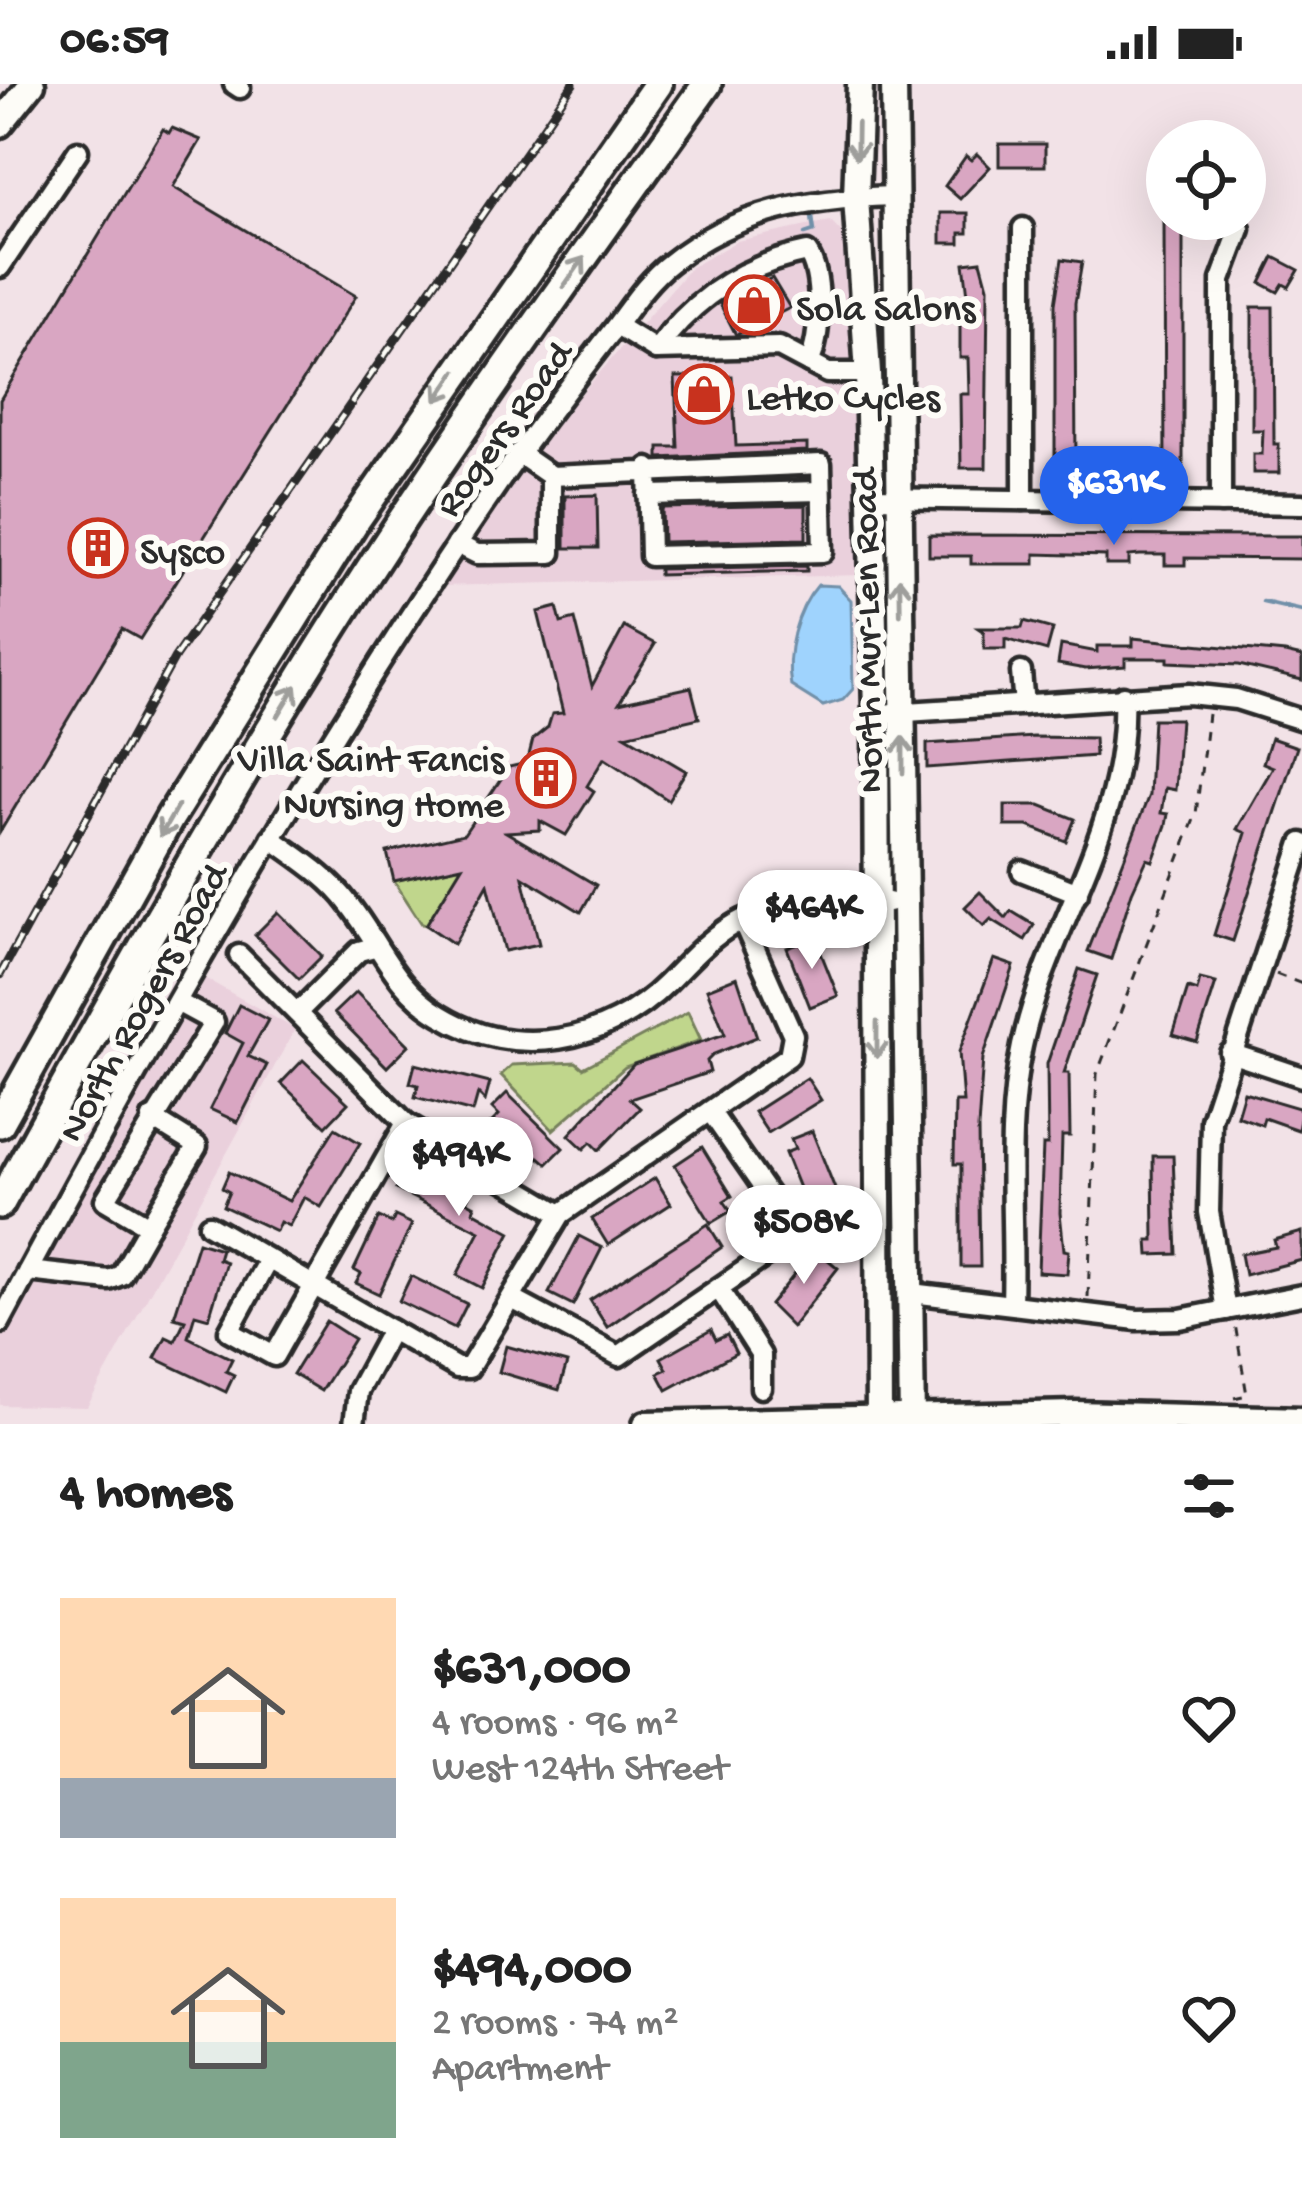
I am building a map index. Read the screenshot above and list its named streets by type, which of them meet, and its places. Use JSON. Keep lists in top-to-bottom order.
{
  "streets": {
    "main road": ["North Mur-Len Road"],
    "street": ["Rogers Road", "North Rogers Road"]
  },
  "crossings": [
    ["Rogers Road", "North Mur-Len Road"],
    ["Rogers Road", "North Rogers Road"]
  ],
  "places": {
    "shop": ["Sola Salons", "Letko Cycles"],
    "building": ["Sysco", "Villa Saint Fancis Nursing Home"]
  },
  "page": {
    "status": "06:59",
    "price": [
      "$631K",
      "$464K",
      "$494K",
      "$508K"
    ],
    "heading": "4 homes",
    "list": [
      {
        "name": "$631,000",
        "note": "4 rooms · 96 m² · West 124th Street"
      },
      {
        "name": "$494,000",
        "note": "2 rooms · 74 m² · Apartment"
      }
    ]
  }
}
